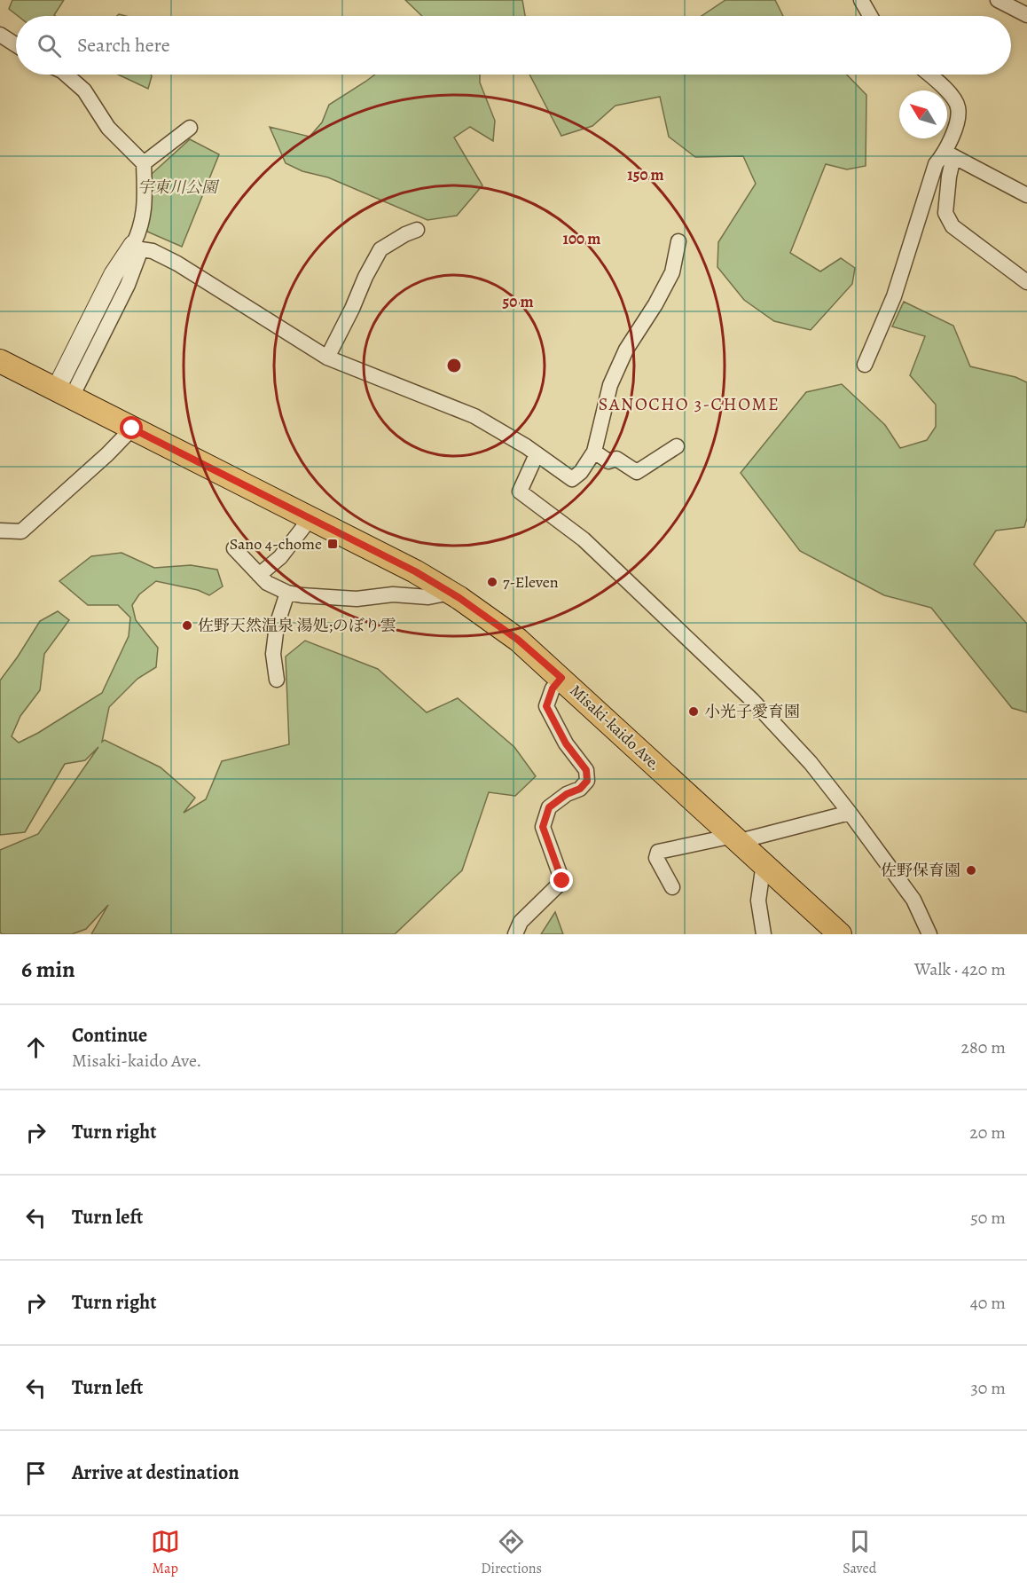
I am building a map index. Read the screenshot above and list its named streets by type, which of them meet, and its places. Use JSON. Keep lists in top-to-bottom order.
{
  "streets": {
    "main road": ["Misaki-kaido Ave."]
  },
  "districts": ["SANOCHO 3-CHOME"],
  "parks": ["宇東川公園"],
  "places": {
    "transit": ["Sano 4-chome"],
    "other": [
      "7-Eleven",
      "佐野天然温泉 湯処;のぼり雲",
      "小光子愛育園",
      "佐野保育園"
    ]
  },
  "north": "top left",
  "page": {
    "search": "Search here",
    "heading": ["6 min", "Walk · 420 m"],
    "list": [
      ["Continue", "Misaki-kaido Ave.", "280 m"],
      ["Turn right", "20 m"],
      ["Turn left", "50 m"],
      ["Turn right", "40 m"],
      ["Turn left", "30 m"],
      "Arrive at destination"
    ],
    "nav": ["Map", "Directions", "Saved"]
  },
  "rings": ["150 m", "100 m", "50 m"]
}
